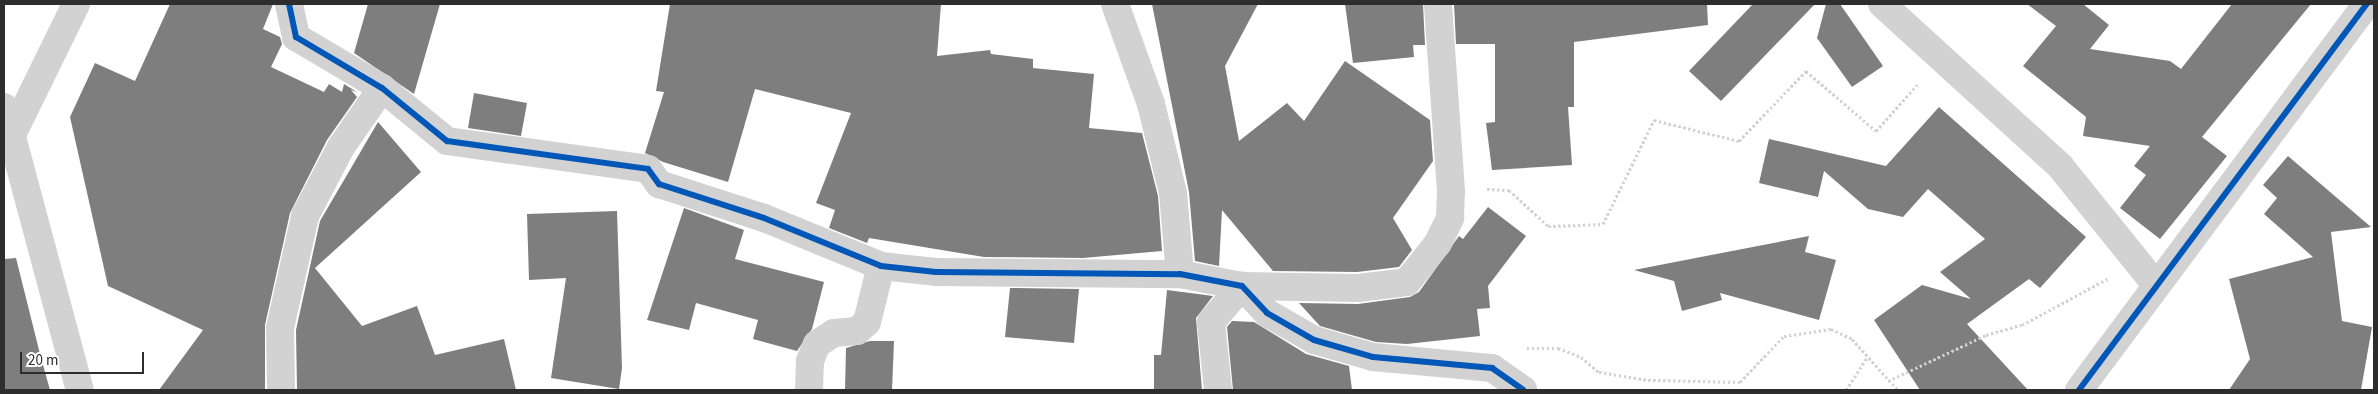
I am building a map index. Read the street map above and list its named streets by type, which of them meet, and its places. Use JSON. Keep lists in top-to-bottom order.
{
  "scale_bar": "20 m"
}
